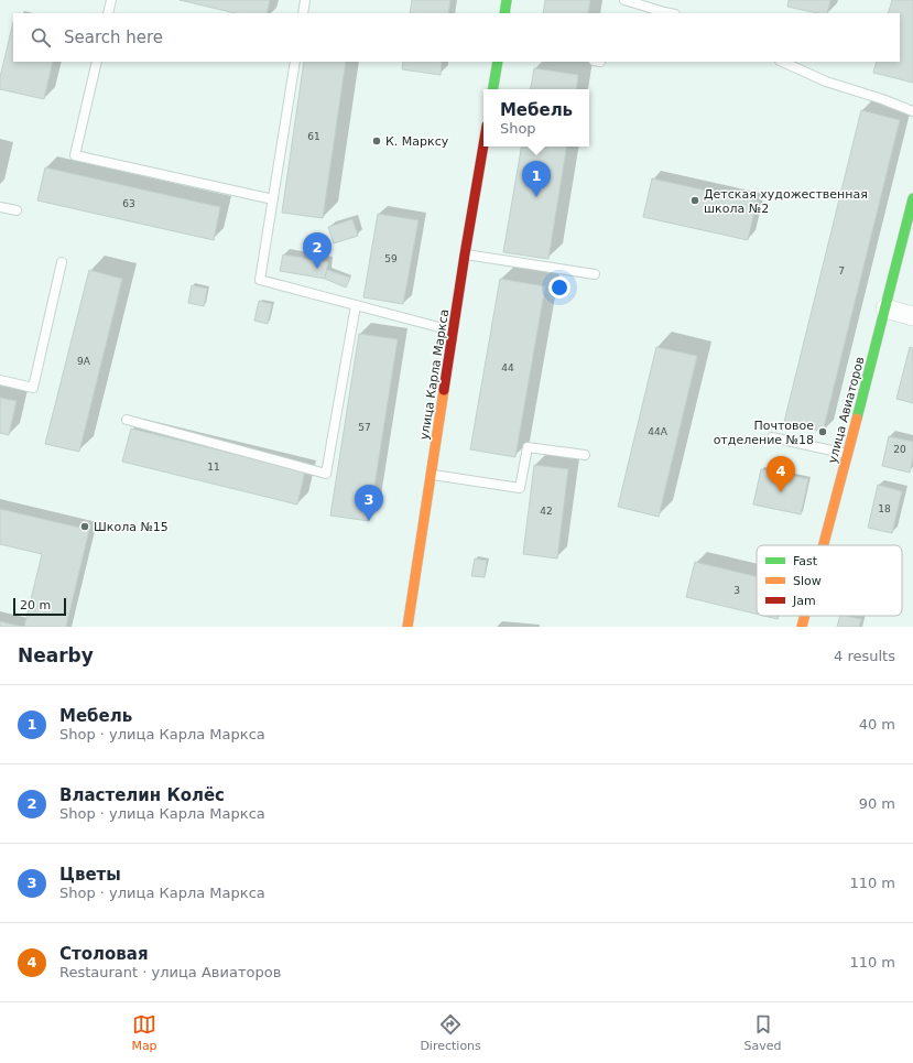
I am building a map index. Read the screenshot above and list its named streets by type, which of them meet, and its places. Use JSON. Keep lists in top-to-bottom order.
{
  "streets": {
    "street": ["улица Карла Маркса", "улица Авиаторов"]
  },
  "places": [
    "К. Марксу",
    "Детская художественная школа №2",
    "Почтовое отделение №18",
    "Школа №15"
  ],
  "house_numbers": [
    "61",
    "63",
    "59",
    "7",
    "9А",
    "44",
    "57",
    "44А",
    "20",
    "11",
    "18",
    "42",
    "3"
  ],
  "legend": ["Fast", "Slow", "Jam"],
  "scale_bar": "20 m",
  "page": {
    "search": "Search here",
    "popup": ["Мебель", "Shop"],
    "pins": [
      "1",
      "2",
      "4",
      "3"
    ],
    "scale": "20 m",
    "heading": ["Nearby", "4 results"],
    "list": [
      {
        "mark": "1",
        "name": "Мебель",
        "note": "Shop · улица Карла Маркса",
        "value": "40 m"
      },
      {
        "mark": "2",
        "name": "Властелин Колёс",
        "note": "Shop · улица Карла Маркса",
        "value": "90 m"
      },
      {
        "mark": "3",
        "name": "Цветы",
        "note": "Shop · улица Карла Маркса",
        "value": "110 m"
      },
      {
        "mark": "4",
        "name": "Столовая",
        "note": "Restaurant · улица Авиаторов",
        "value": "110 m"
      }
    ],
    "nav": ["Map", "Directions", "Saved"]
  }
}
